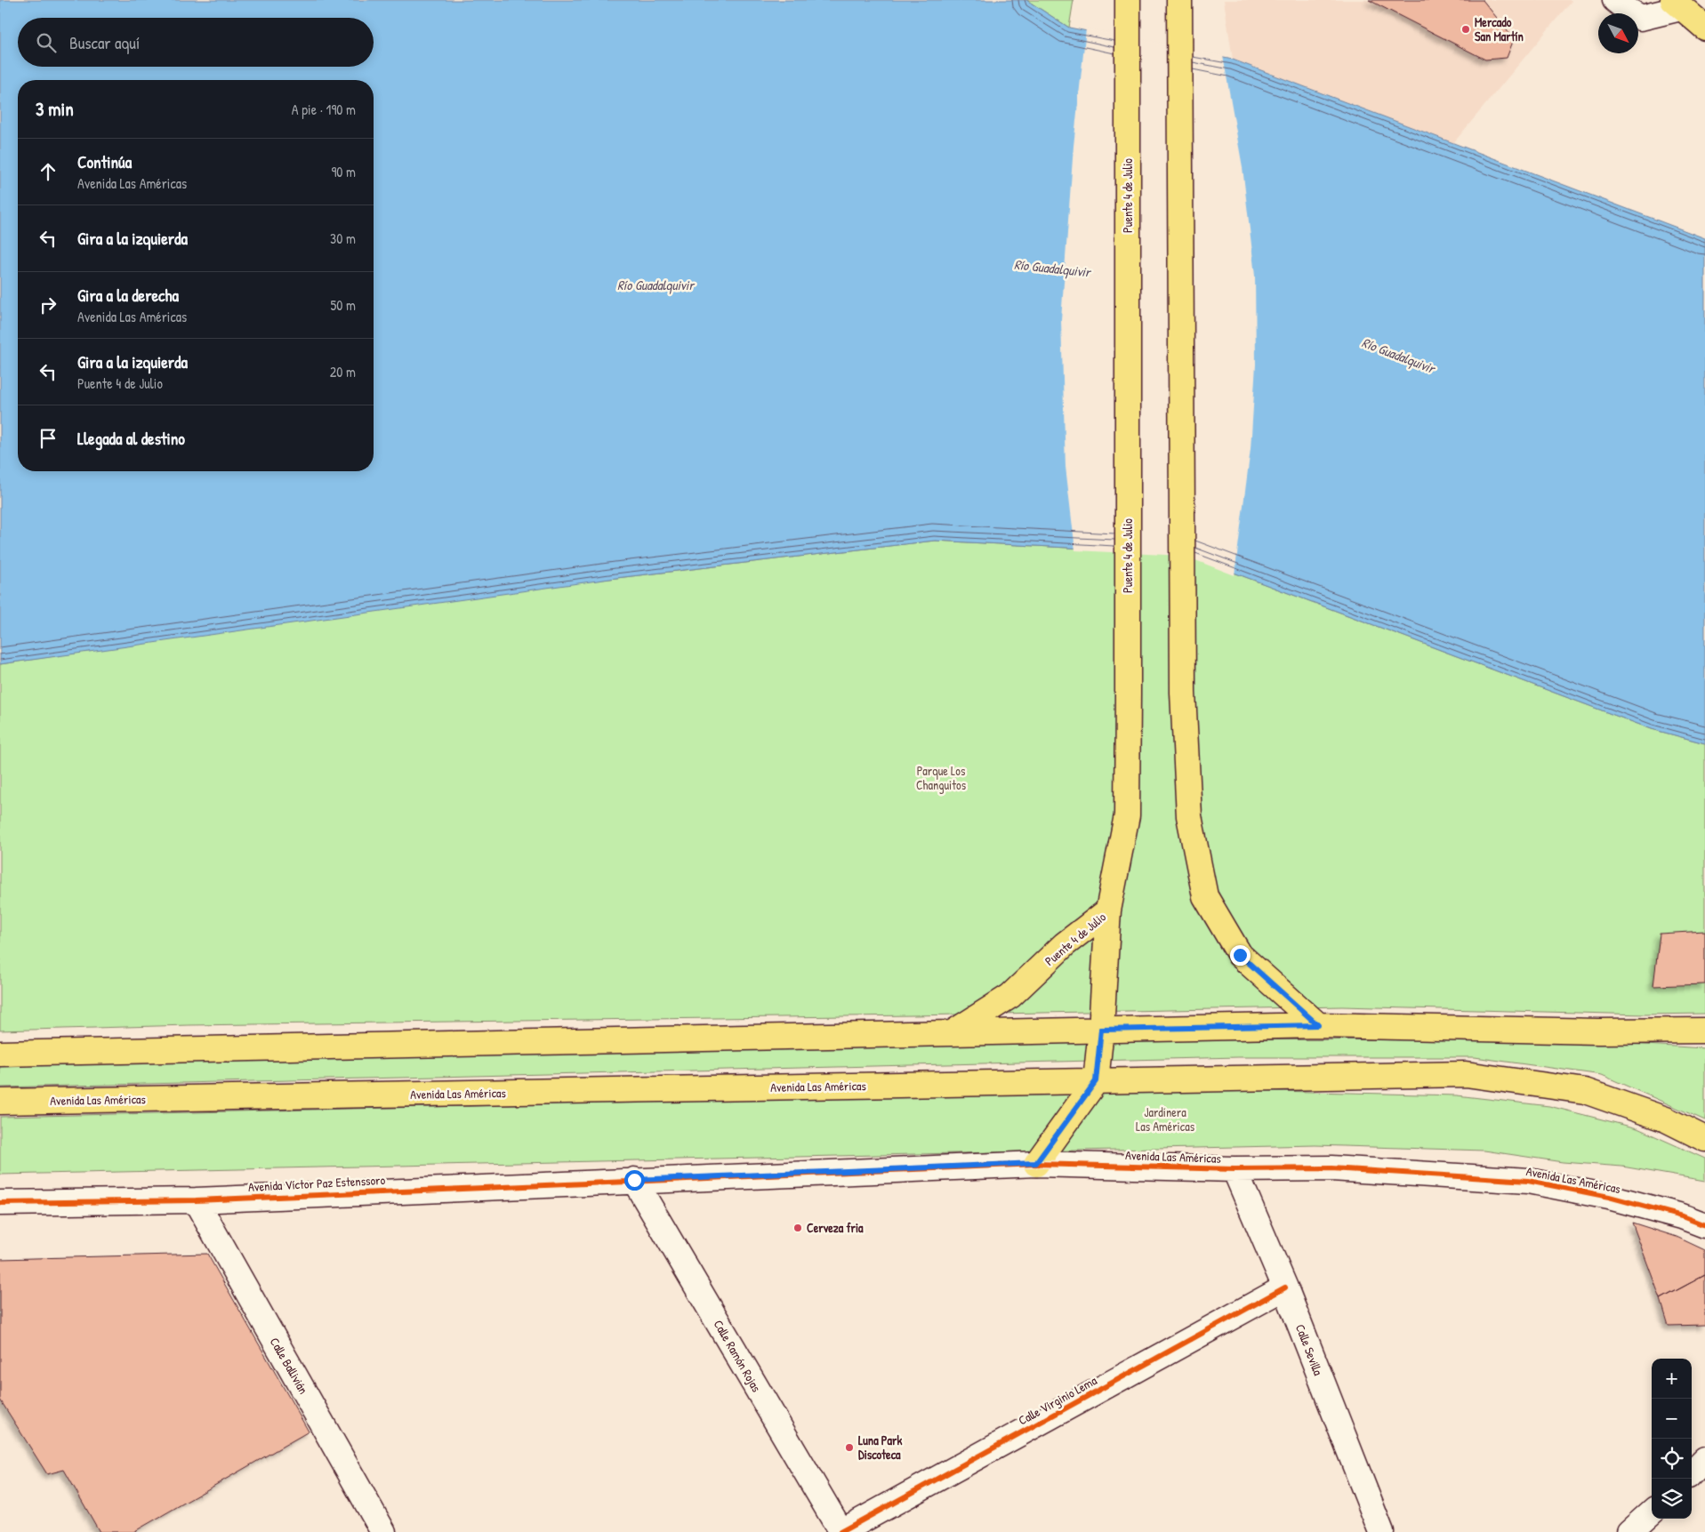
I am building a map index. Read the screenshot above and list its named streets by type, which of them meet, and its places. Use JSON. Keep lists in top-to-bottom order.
{
  "streets": {
    "main road": ["Puente 4 de Julio", "Avenida Las Américas"],
    "street": [
      "Avenida Víctor Paz Estenssoro",
      "Calle Sevilla",
      "Calle Ramón Rojas",
      "Calle Ballivián",
      "Calle Virginio Lema"
    ]
  },
  "crossings": [
    ["Avenida Las Américas", "Avenida Víctor Paz Estenssoro"],
    ["Avenida Las Américas", "Calle Sevilla"],
    ["Avenida Las Américas", "Calle Ramón Rojas"],
    ["Avenida Víctor Paz Estenssoro", "Calle Ramón Rojas"],
    ["Avenida Víctor Paz Estenssoro", "Calle Ballivián"],
    ["Calle Sevilla", "Calle Virginio Lema"],
    ["Calle Ramón Rojas", "Calle Virginio Lema"]
  ],
  "water": ["Río Guadalquivir"],
  "parks": ["Parque Los Changuitos", "Jardinera Las Américas"],
  "places": ["Mercado San Martín", "Cerveza fria", "Luna Park Discoteca"],
  "north": "bottom right",
  "page": {
    "search": "Buscar aquí",
    "heading": ["3 min", "A pie · 190 m"],
    "list": [
      ["Continúa", "Avenida Las Américas", "90 m"],
      ["Gira a la izquierda", "30 m"],
      ["Gira a la derecha", "Avenida Las Américas", "50 m"],
      ["Gira a la izquierda", "Puente 4 de Julio", "20 m"],
      "Llegada al destino"
    ],
    "map_buttons": ["+", "−"]
  }
}
